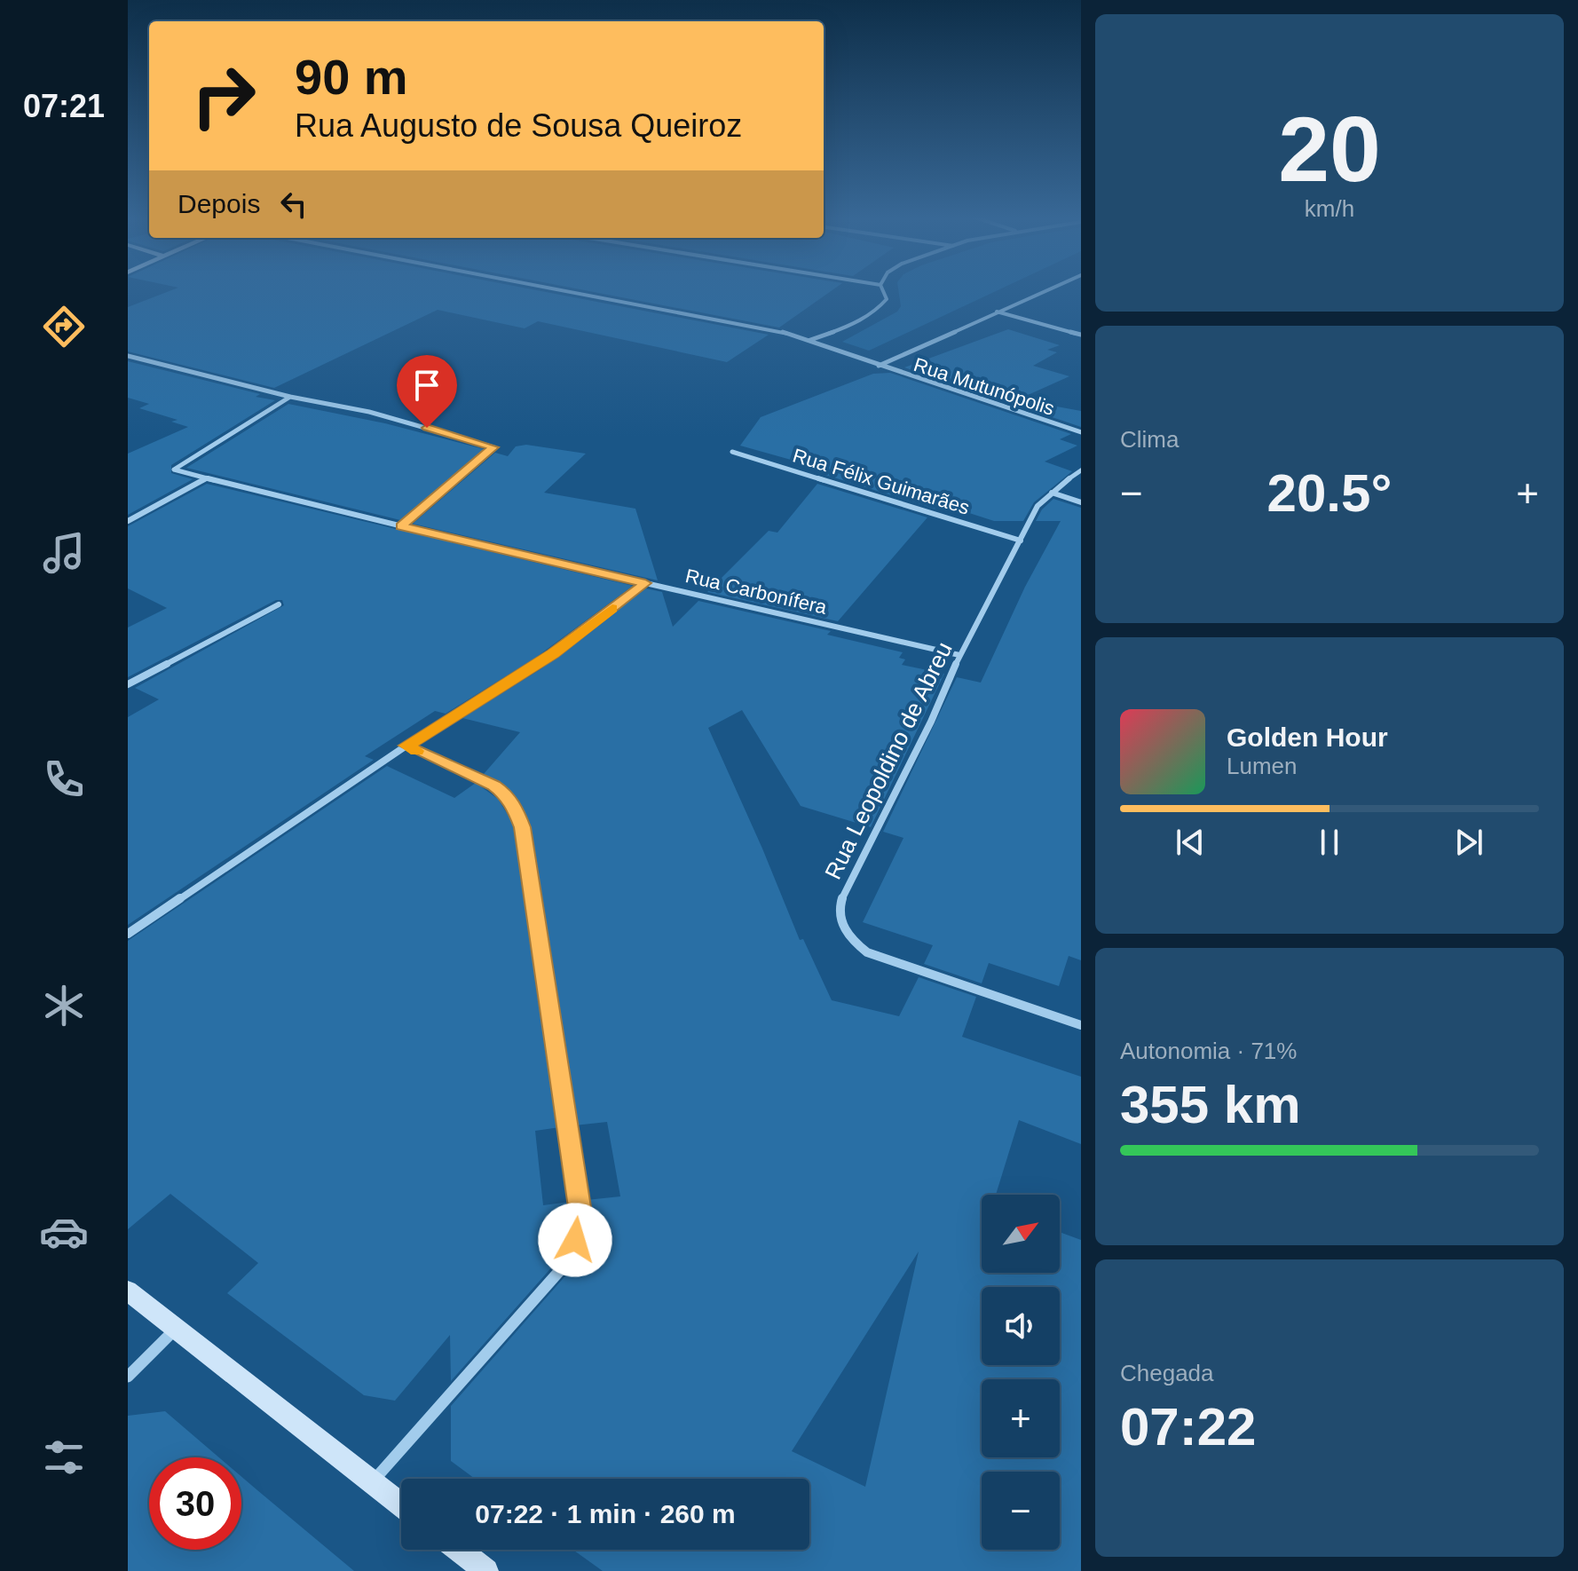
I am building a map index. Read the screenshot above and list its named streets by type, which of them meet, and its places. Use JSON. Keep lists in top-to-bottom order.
{
  "streets": {
    "street": [
      "Rua Mutunópolis",
      "Rua Félix Guimarães",
      "Rua Carbonífera",
      "Rua Leopoldino de Abreu"
    ]
  },
  "crossings": [
    ["Rua Félix Guimarães", "Rua Leopoldino de Abreu"],
    ["Rua Carbonífera", "Rua Leopoldino de Abreu"]
  ],
  "north": "top right",
  "page": {
    "tabs": "07:21",
    "tile": [
      ["20", "km/h"],
      "Clima",
      ["Autonomia · 71%", "355 km"],
      ["Chegada", "07:22"]
    ],
    "turn": ["90 m", "Rua Augusto de Sousa Queiroz"],
    "then": "Depois",
    "heat": ["−", "20.5°", "+"],
    "song": ["Golden Hour", "Lumen"],
    "map_buttons": ["+", "−"],
    "limit": "30",
    "trip": "07:22 · 1 min · 260 m"
  }
}
